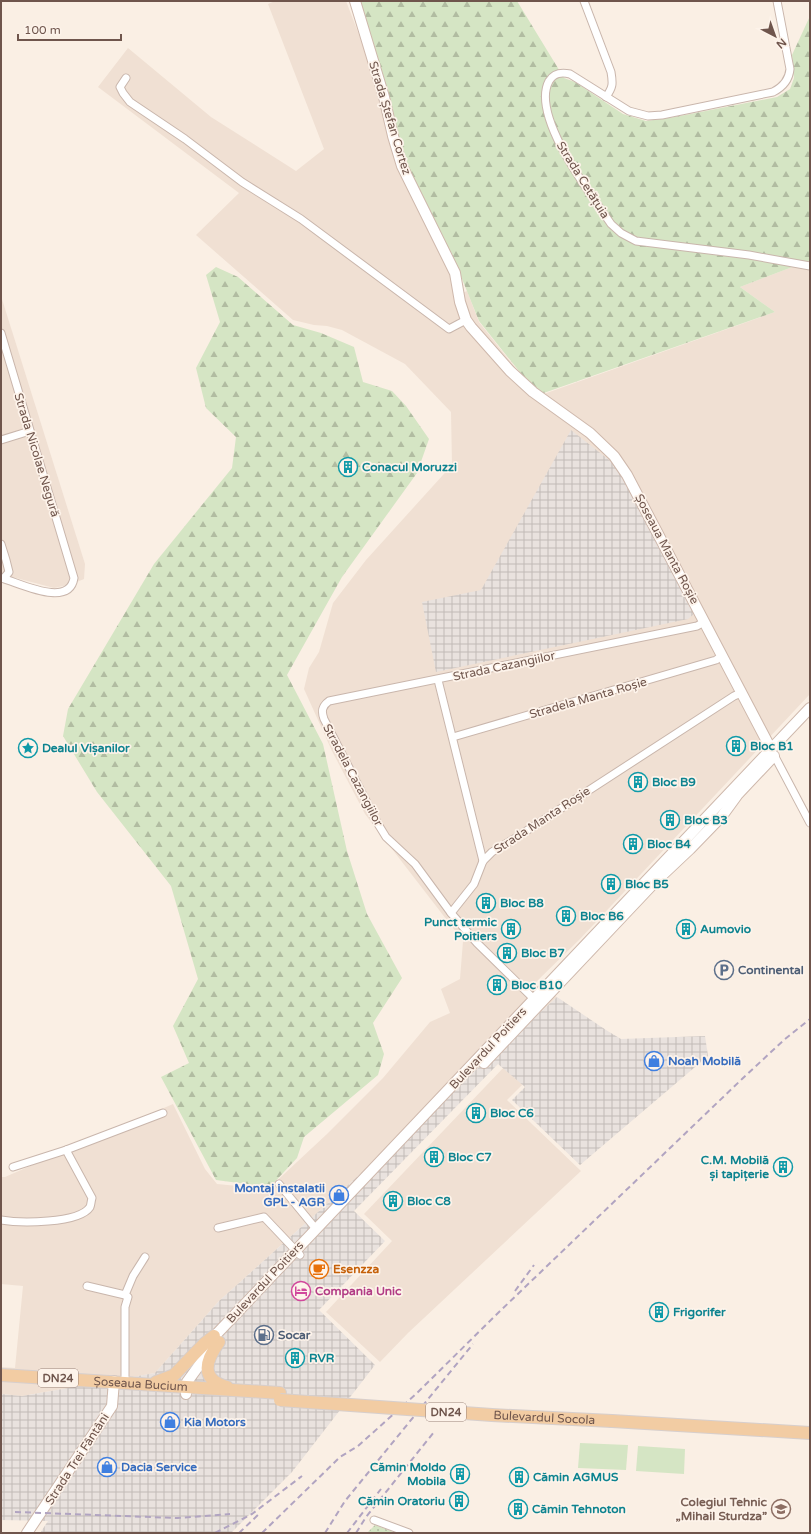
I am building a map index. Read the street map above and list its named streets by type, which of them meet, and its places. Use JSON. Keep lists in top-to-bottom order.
{
  "streets": {
    "main road": [
      "Strada Ștefan Cortez",
      "Șoseaua Manta Roșie",
      "Bulevardul Poitiers",
      "DN24",
      "Șoseaua Bucium",
      "Bulevardul Socola",
      "Strada Trei Fântâni"
    ],
    "street": [
      "Strada Cetățuia",
      "Strada Nicolae Negură",
      "Strada Cazangiilor",
      "Stradela Manta Roșie",
      "Stradela Cazangiilor",
      "Strada Manta Roșie"
    ]
  },
  "crossings": [
    ["Strada Ștefan Cortez", "Șoseaua Manta Roșie"],
    ["Șoseaua Manta Roșie", "Strada Cazangiilor"],
    ["Șoseaua Manta Roșie", "Stradela Manta Roșie"],
    ["Șoseaua Manta Roșie", "Strada Manta Roșie"],
    ["Șoseaua Manta Roșie", "Bulevardul Poitiers"],
    ["Strada Cazangiilor", "Stradela Manta Roșie"],
    ["Strada Cazangiilor", "Stradela Cazangiilor"],
    ["Strada Cazangiilor", "Strada Manta Roșie"],
    ["Stradela Cazangiilor", "Strada Manta Roșie"],
    ["Bulevardul Poitiers", "Șoseaua Bucium"],
    ["Șoseaua Bucium", "Bulevardul Socola"],
    ["Șoseaua Bucium", "Strada Trei Fântâni"]
  ],
  "places": {
    "building": [
      "Conacul Moruzzi",
      "Bloc B1",
      "Bloc B9",
      "Bloc B3",
      "Bloc B4",
      "Bloc B5",
      "Bloc B8",
      "Bloc B6",
      "Punct termic Poitiers",
      "Aumovio",
      "Bloc B7",
      "Bloc B10",
      "Bloc C6",
      "Bloc C7",
      "C.M. Mobilă și tapițerie",
      "Bloc C8",
      "Frigorifer",
      "RVR",
      "Cămin Moldo Mobila",
      "Cămin AGMUS",
      "Cămin Oratoriu",
      "Cămin Tehnoton"
    ],
    "place": ["Dealul Vișanilor"],
    "parking": ["Continental"],
    "shop": [
      "Noah Mobilă",
      "Montaj instalatii GPL - AGR",
      "Kia Motors",
      "Dacia Service"
    ],
    "cafe": ["Esenzza"],
    "hotel": ["Compania Unic"],
    "fuel station": ["Socar"],
    "school or university": ["Colegiul Tehnic „Mihail Sturdza”"]
  },
  "scale_bar": "100 m",
  "north": "bottom right"
}
